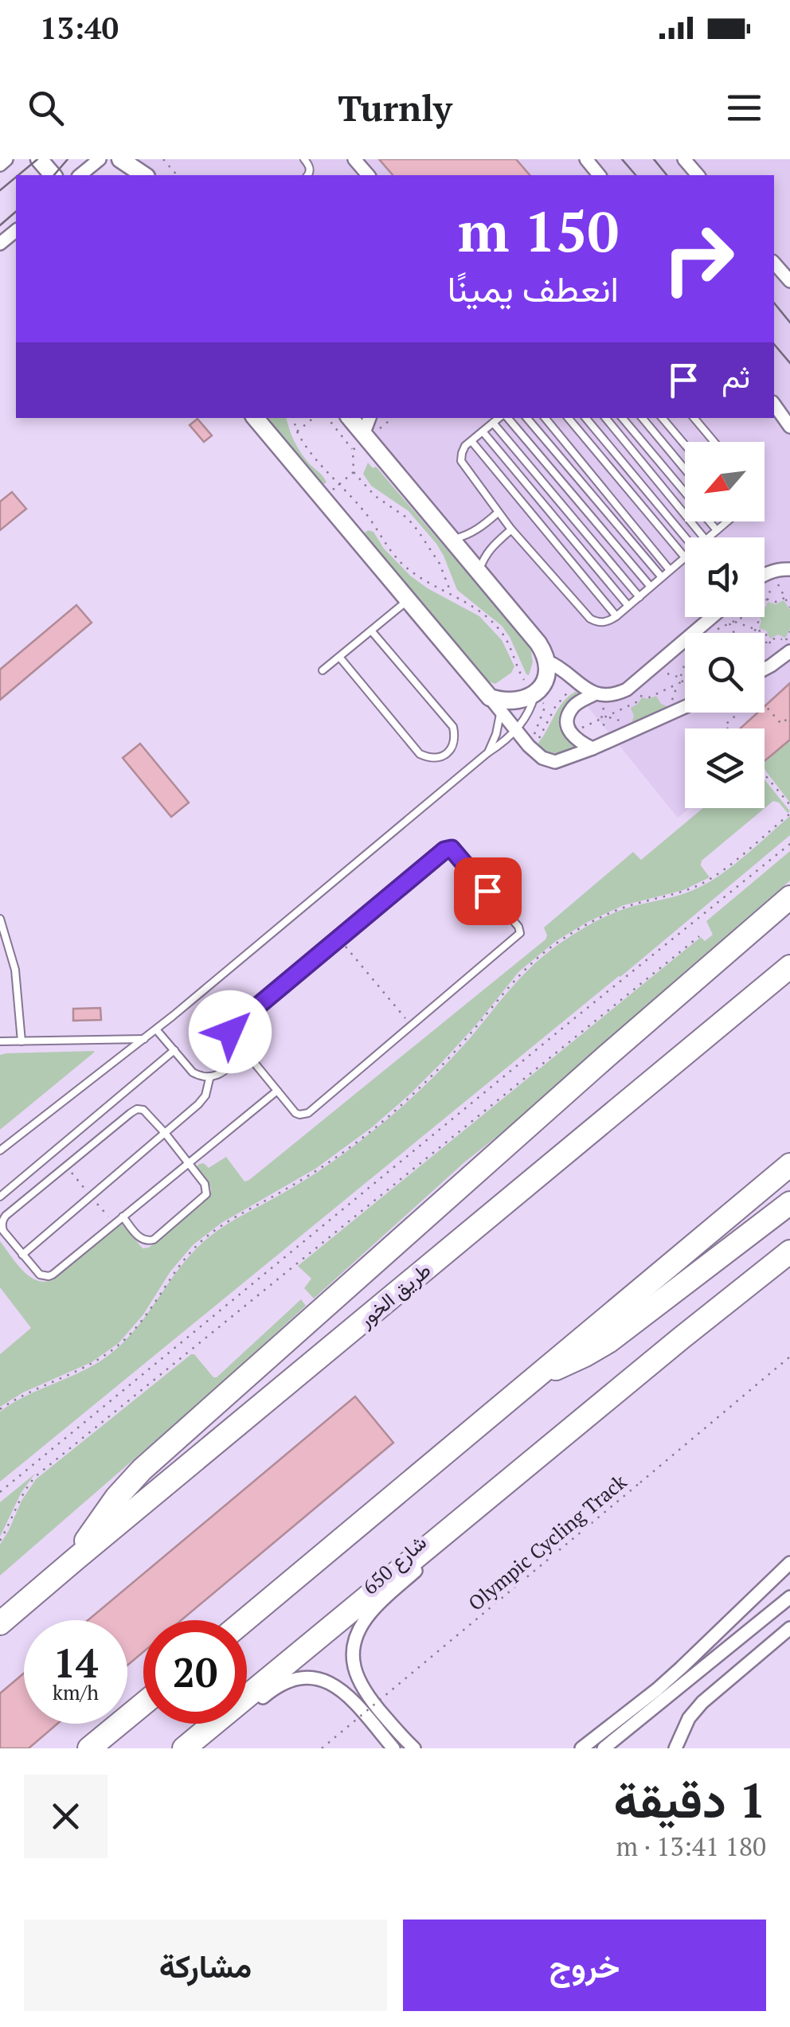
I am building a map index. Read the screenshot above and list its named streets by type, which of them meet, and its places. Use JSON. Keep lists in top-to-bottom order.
{
  "streets": {
    "highway": ["طريق الخور"],
    "street": ["شارع 650"],
    "path": ["Olympic Cycling Track"]
  },
  "north": "bottom left",
  "page": {
    "status": "13:40",
    "header": "Turnly",
    "turn": ["150 m", "انعطف يمينًا"],
    "then": "ثم",
    "speed": "14 km/h",
    "limit": "20",
    "heading": ["1 دقيقة", "180 m · 13:41"],
    "buttons": ["خروج", "مشاركة"]
  }
}
